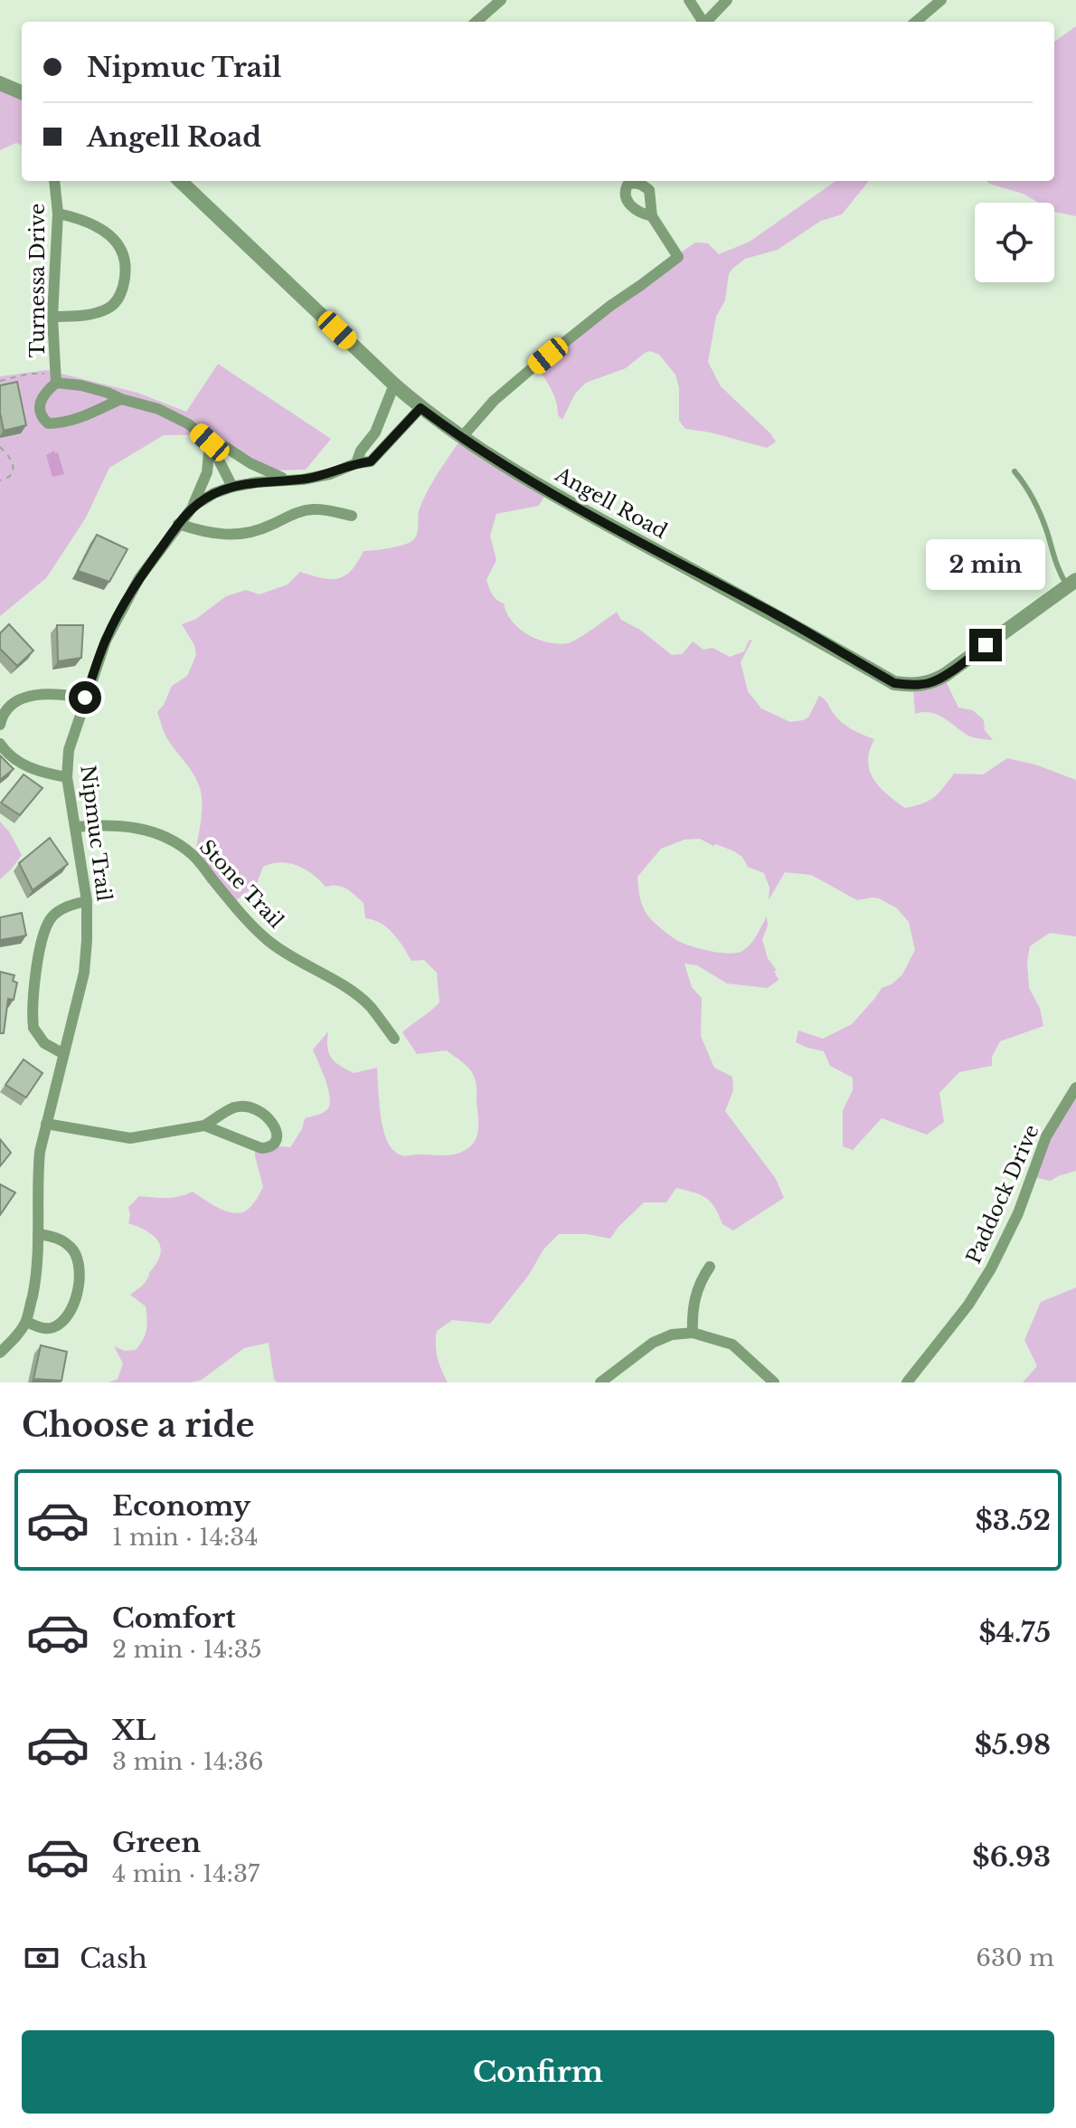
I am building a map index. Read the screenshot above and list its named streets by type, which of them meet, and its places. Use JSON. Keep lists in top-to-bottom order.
{
  "streets": {
    "street": [
      "Turnessa Drive",
      "Angell Road",
      "Nipmuc Trail",
      "Stone Trail",
      "Paddock Drive"
    ]
  },
  "crossings": [
    ["Angell Road", "Nipmuc Trail"],
    ["Nipmuc Trail", "Stone Trail"]
  ],
  "page": {
    "banner": ["Nipmuc Trail", "Angell Road"],
    "bubble": "2 min",
    "heading": "Choose a ride",
    "list": [
      {
        "name": "Economy",
        "note": "1 min · 14:34",
        "value": "$3.52"
      },
      {
        "name": "Comfort",
        "note": "2 min · 14:35",
        "value": "$4.75"
      },
      {
        "name": "XL",
        "note": "3 min · 14:36",
        "value": "$5.98"
      },
      {
        "name": "Green",
        "note": "4 min · 14:37",
        "value": "$6.93"
      }
    ],
    "pay": ["Cash", "630 m"],
    "buttons": "Confirm"
  }
}
